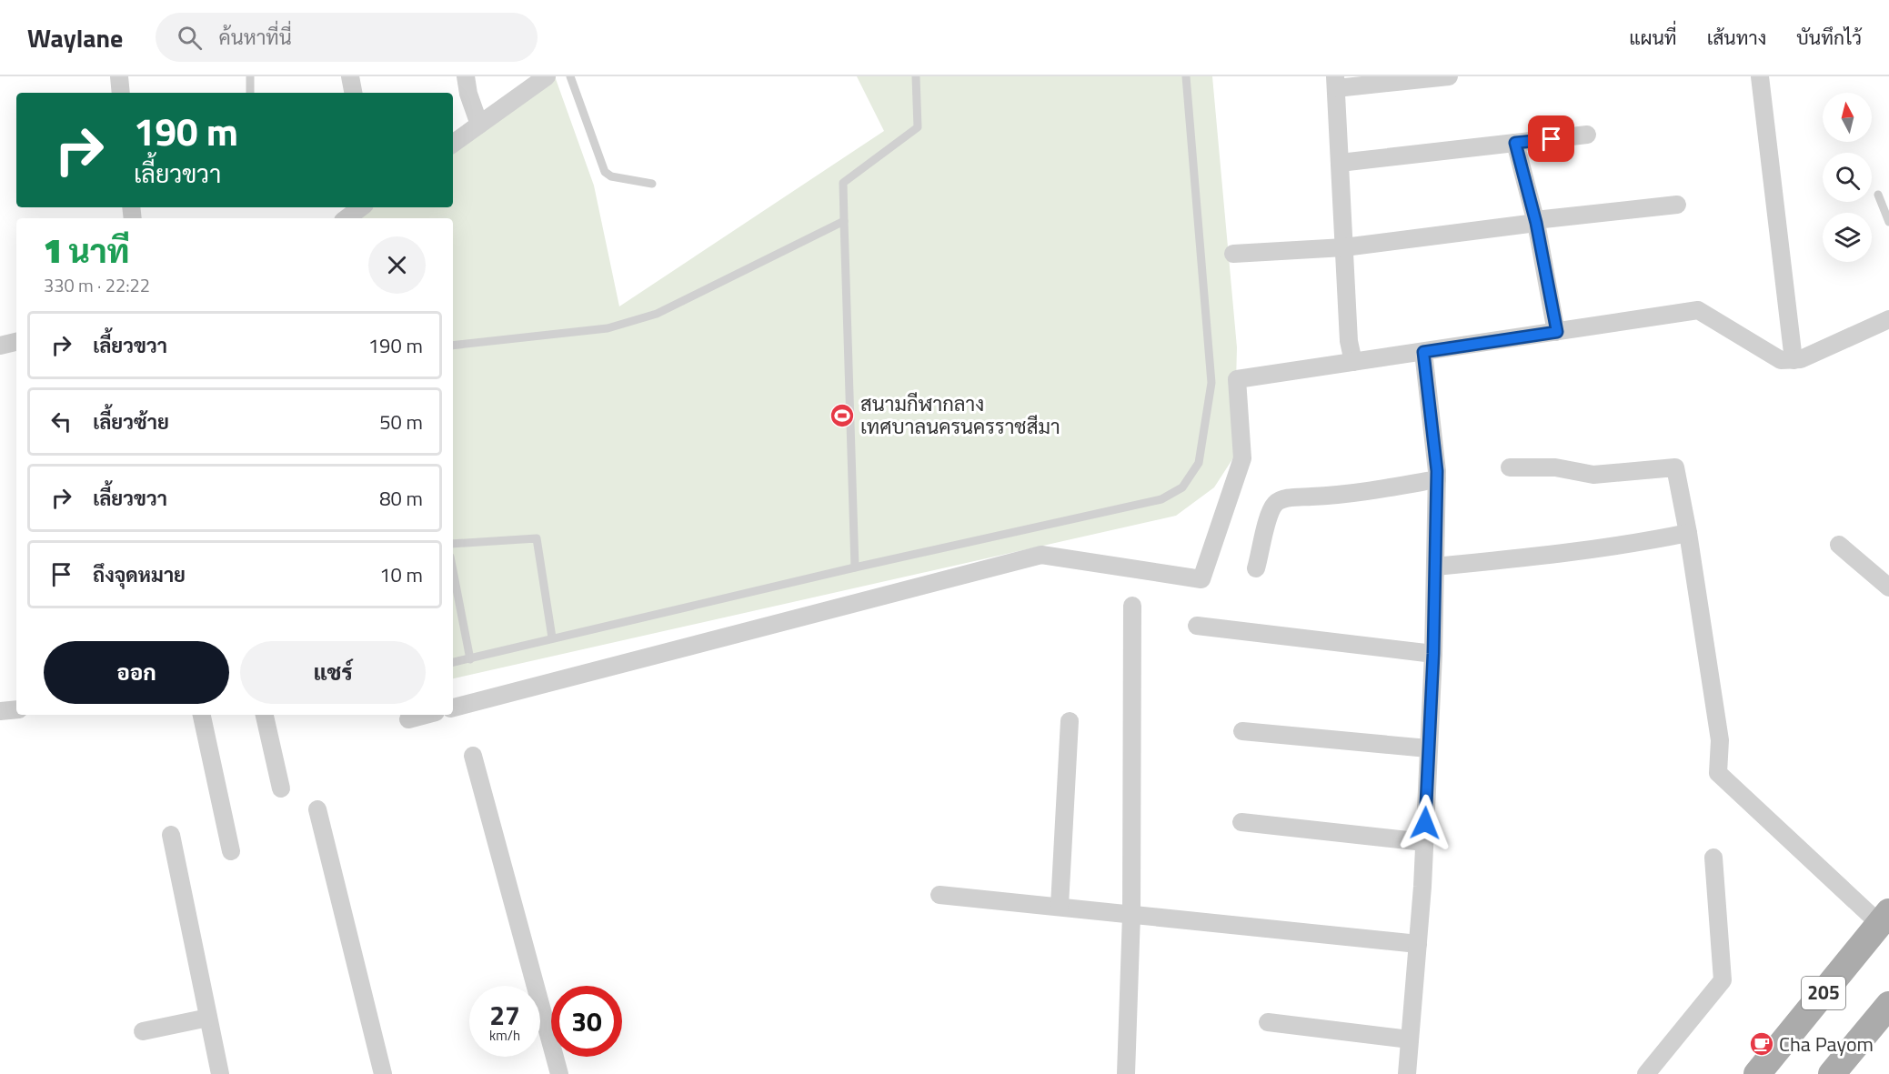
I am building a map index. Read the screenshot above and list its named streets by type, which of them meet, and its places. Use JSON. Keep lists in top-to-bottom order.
{
  "streets": {
    "main road": ["205"]
  },
  "places": {
    "sports": ["สนามกีฬากลาง เทศบาลนครนครราชสีมา"],
    "cafe": ["Cha Payom"]
  },
  "north": "top",
  "page": {
    "header": "Waylane",
    "search": "ค้นหาที่นี่",
    "nav": ["แผนที่", "เส้นทาง", "บันทึกไว้"],
    "turn": ["190 m", "เลี้ยวขวา"],
    "heading": ["1 นาที", "330 m · 22:22"],
    "list": [
      {
        "name": "เลี้ยวขวา",
        "value": "190 m"
      },
      {
        "name": "เลี้ยวซ้าย",
        "value": "50 m"
      },
      {
        "name": "เลี้ยวขวา",
        "value": "80 m"
      },
      {
        "name": "ถึงจุดหมาย",
        "value": "10 m"
      }
    ],
    "buttons": ["ออก", "แชร์"],
    "speed": "27 km/h",
    "limit": "30"
  }
}
